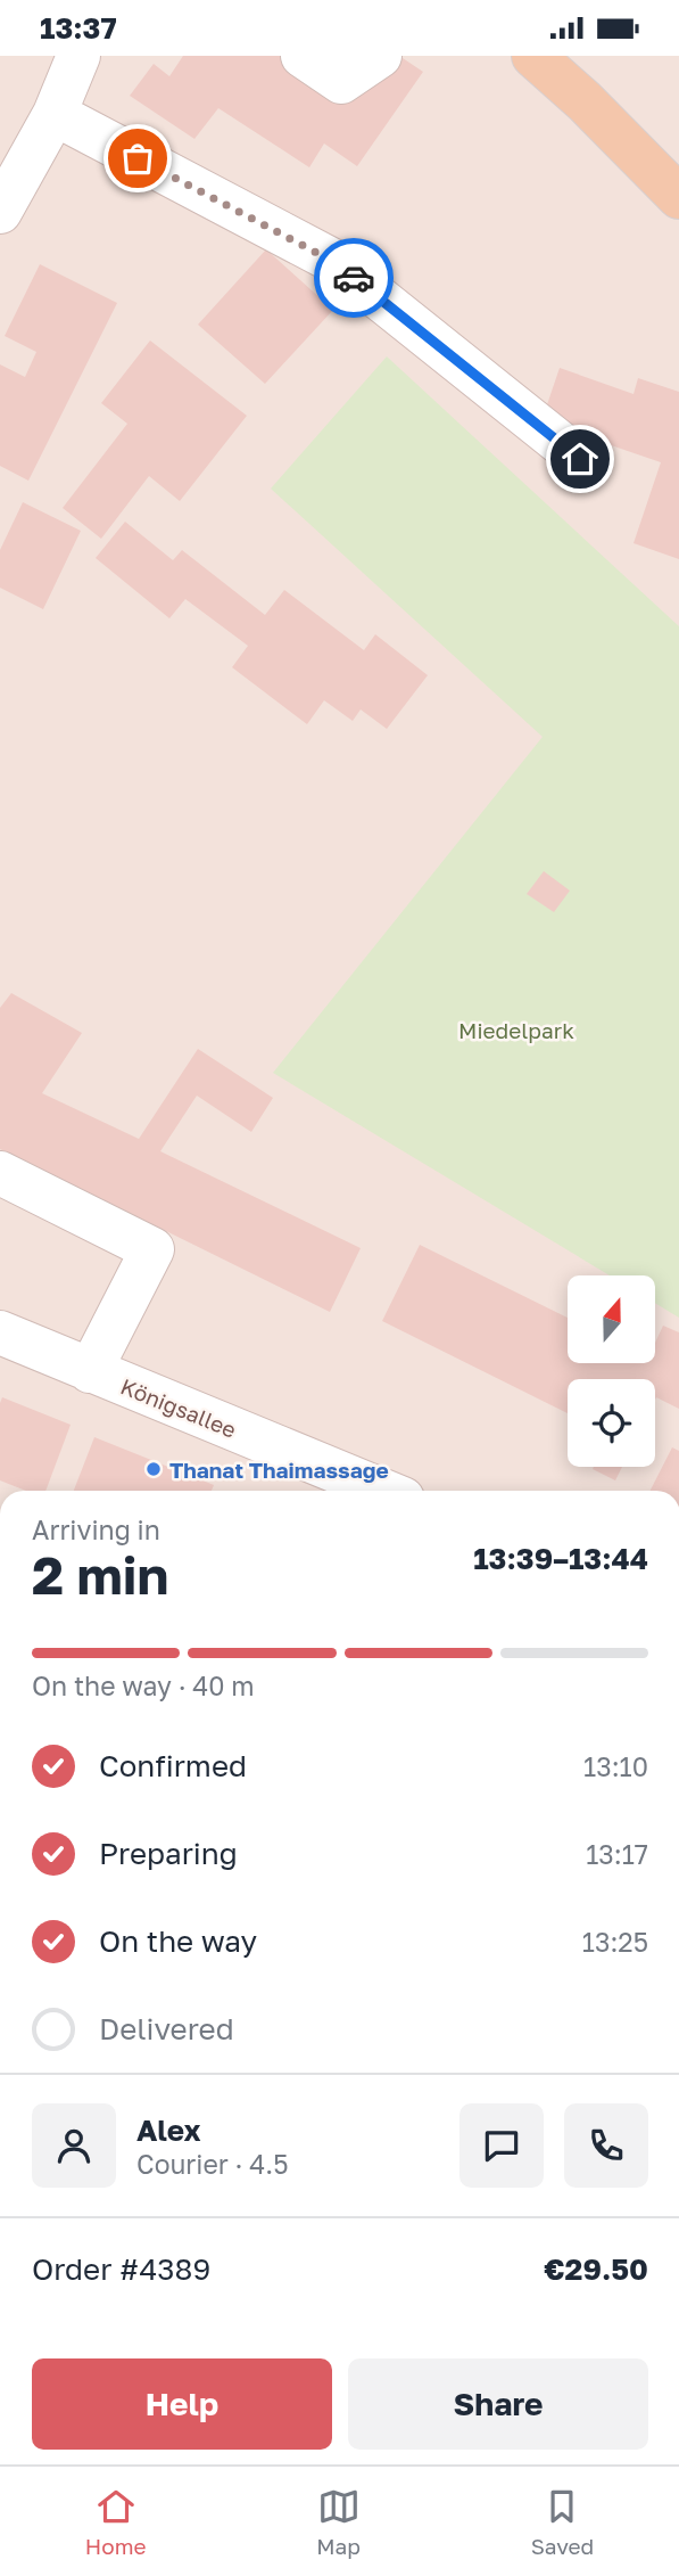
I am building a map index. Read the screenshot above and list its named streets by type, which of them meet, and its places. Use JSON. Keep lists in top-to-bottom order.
{
  "streets": {
    "street": ["Königsallee"]
  },
  "parks": ["Miedelpark"],
  "places": ["Thanat Thaimassage"],
  "north": "top",
  "page": {
    "status": "13:37",
    "heading": ["2 min", "Arriving in", "13:39–13:44"],
    "panel": [
      "Alex",
      "Courier · 4.5",
      "Order #4389",
      "€29.50"
    ],
    "bar": "On the way · 40 m",
    "list": [
      ["Confirmed", "13:10"],
      ["Preparing", "13:17"],
      ["On the way", "13:25"],
      "Delivered"
    ],
    "buttons": ["Help", "Share"],
    "tabs": ["Home", "Map", "Saved"]
  }
}
